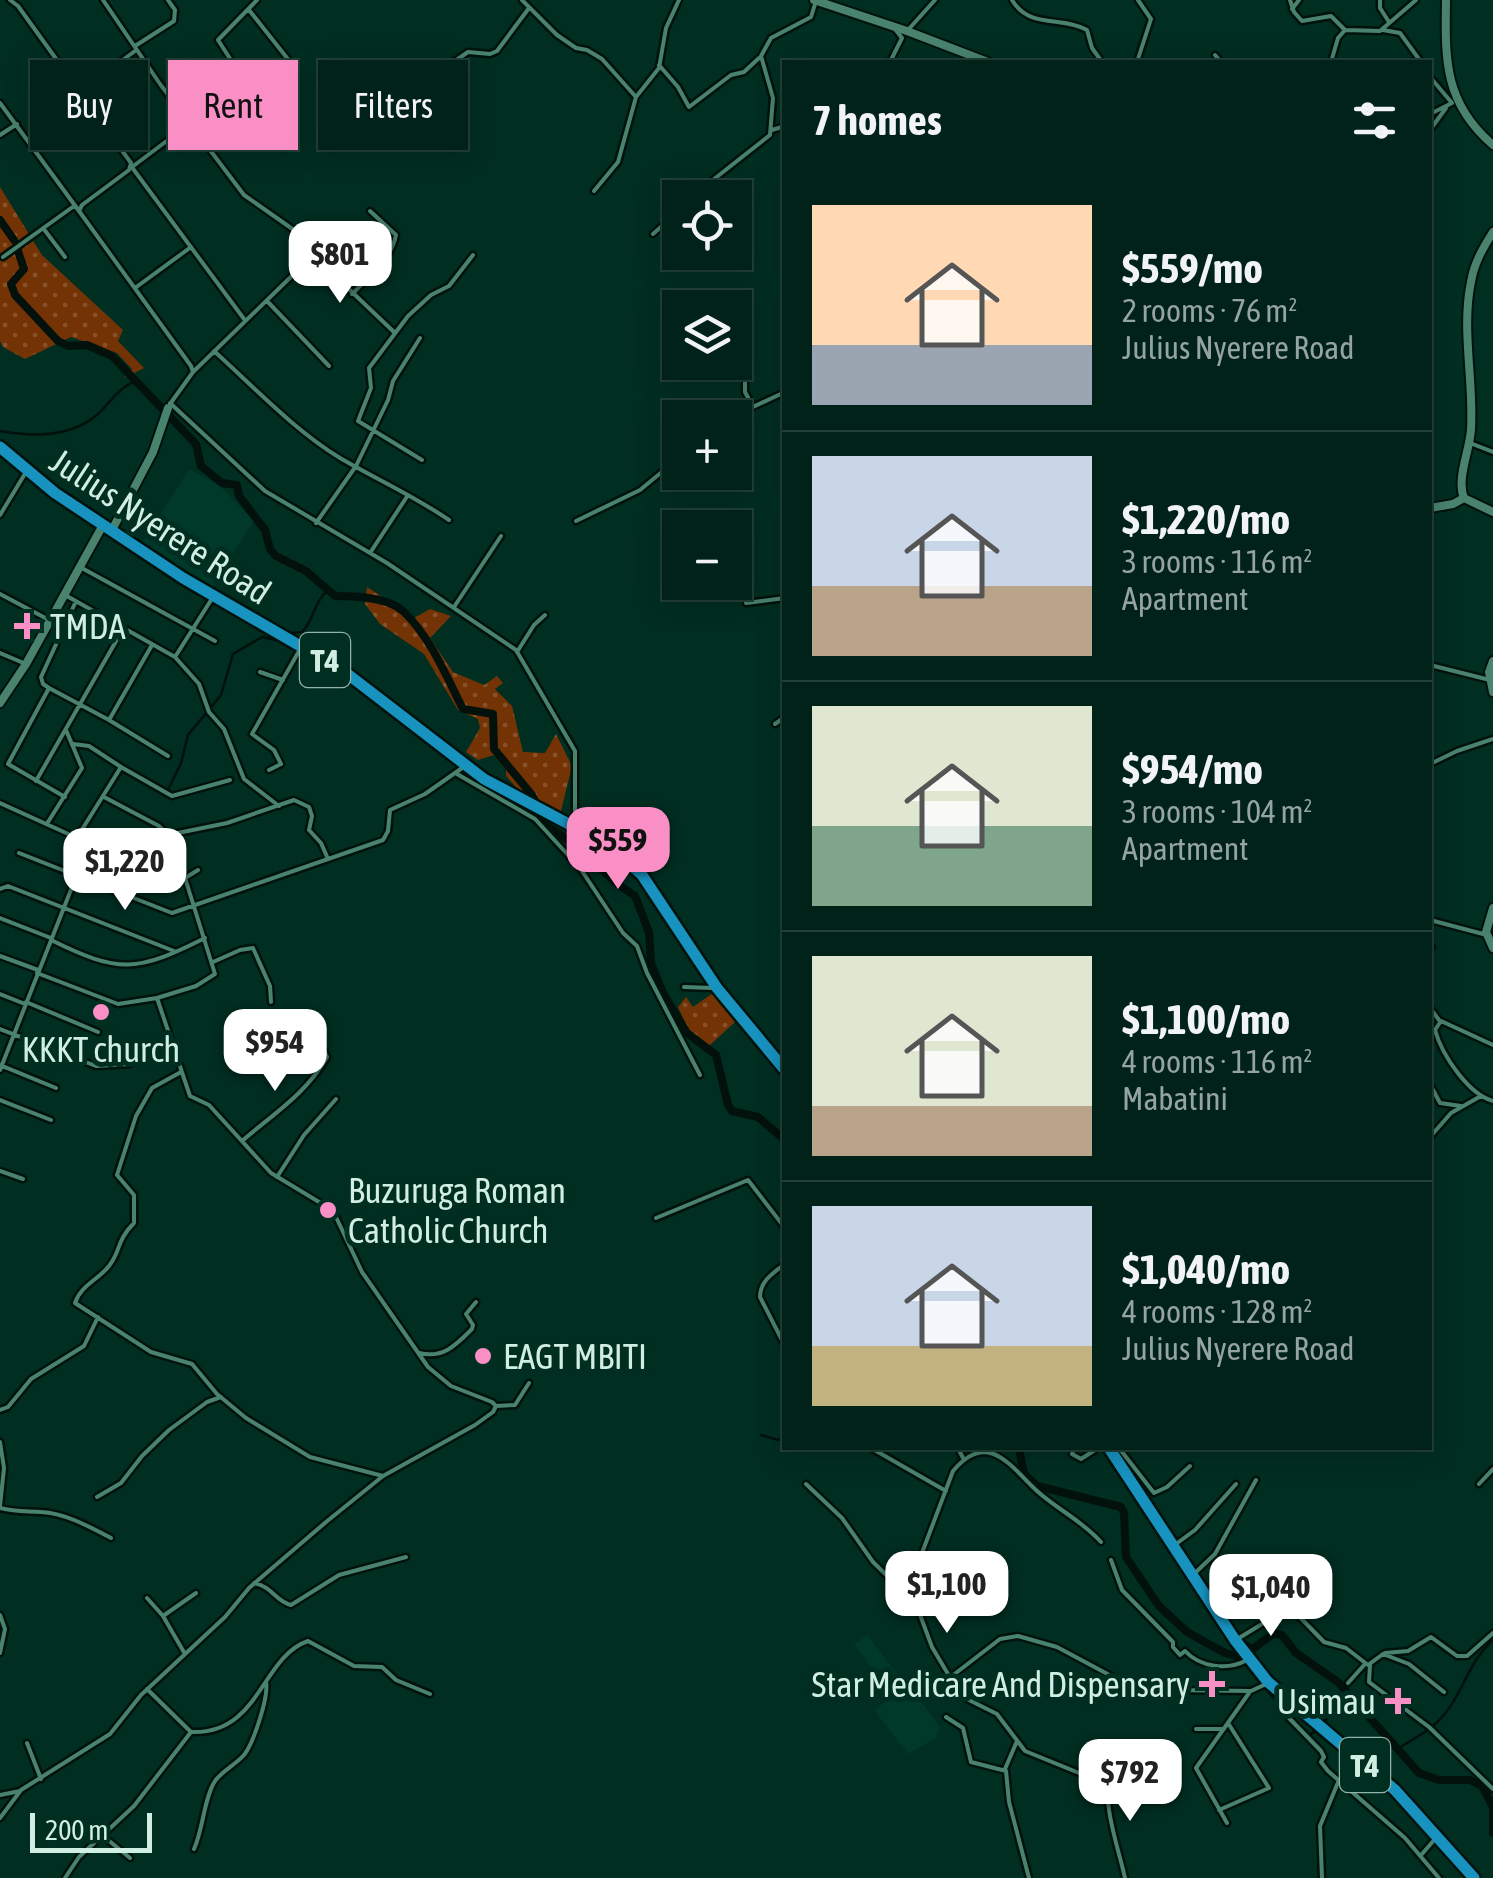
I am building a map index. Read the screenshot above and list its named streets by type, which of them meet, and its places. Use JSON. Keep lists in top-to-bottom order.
{
  "streets": {
    "highway": ["Julius Nyerere Road", "T4"]
  },
  "places": {
    "health": ["TMDA", "Star Medicare And Dispensary", "Usimau"],
    "other": ["KKKT church", "Buzuruga Roman Catholic Church", "EAGT MBITI"]
  },
  "scale_bar": "200 m",
  "page": {
    "chip": ["Buy", "Rent", "Filters"],
    "heading": "7 homes",
    "map_buttons": ["+", "−"],
    "list": [
      {
        "name": "$559/mo",
        "note": "2 rooms · 76 m² · Julius Nyerere Road"
      },
      {
        "name": "$1,220/mo",
        "note": "3 rooms · 116 m² · Apartment"
      },
      {
        "name": "$954/mo",
        "note": "3 rooms · 104 m² · Apartment"
      },
      {
        "name": "$1,100/mo",
        "note": "4 rooms · 116 m² · Mabatini"
      },
      {
        "name": "$1,040/mo",
        "note": "4 rooms · 128 m² · Julius Nyerere Road"
      }
    ],
    "price": [
      "$801",
      "$559",
      "$1,220",
      "$954",
      "$1,100",
      "$1,040",
      "$792"
    ],
    "scale": "200 m"
  }
}
